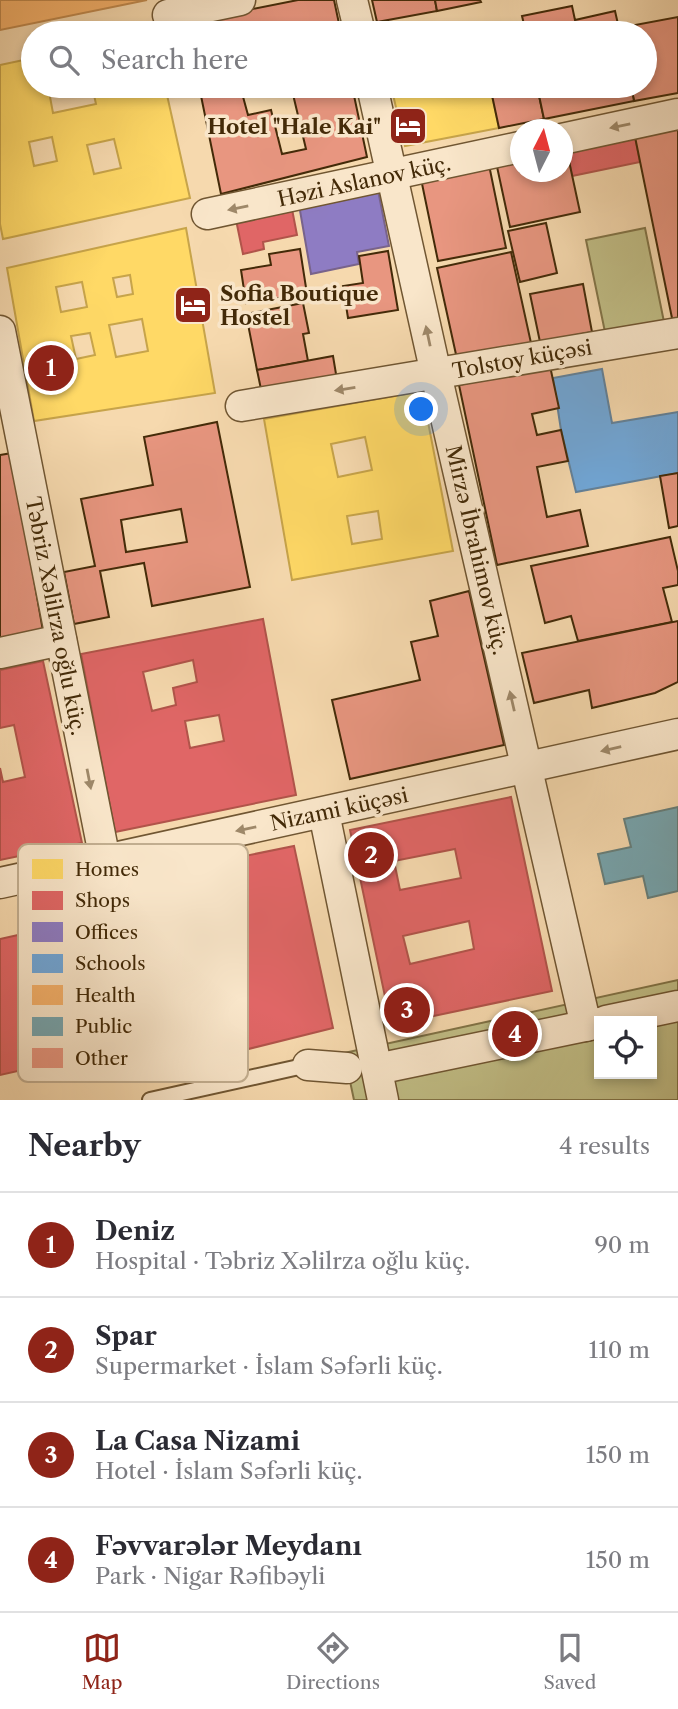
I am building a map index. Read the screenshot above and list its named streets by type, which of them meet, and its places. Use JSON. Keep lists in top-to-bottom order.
{
  "streets": {
    "street": [
      "Həzi Aslanov küç.",
      "Tolstoy küçəsi",
      "Mirzə İbrahimov küç.",
      "Təbriz Xəlilrza oğlu küç.",
      "Nizami küçəsi"
    ]
  },
  "crossings": [
    ["Həzi Aslanov küç.", "Mirzə İbrahimov küç."],
    ["Tolstoy küçəsi", "Mirzə İbrahimov küç."],
    ["Mirzə İbrahimov küç.", "Nizami küçəsi"]
  ],
  "one_way": ["Tolstoy küçəsi", "Mirzə İbrahimov küç.", "Təbriz Xəlilrza oğlu küç."],
  "places": {
    "hotel": ["Hotel \"Hale Kai\"", "Sofia Boutique Hostel"]
  },
  "legend": [
    "Homes",
    "Shops",
    "Offices",
    "Schools",
    "Health",
    "Public",
    "Other"
  ],
  "north": "top",
  "page": {
    "search": "Search here",
    "pins": [
      "1",
      "2",
      "3",
      "4"
    ],
    "heading": ["Nearby", "4 results"],
    "list": [
      {
        "mark": "1",
        "name": "Deniz",
        "note": "Hospital · Təbriz Xəlilrza oğlu küç.",
        "value": "90 m"
      },
      {
        "mark": "2",
        "name": "Spar",
        "note": "Supermarket · İslam Səfərli küç.",
        "value": "110 m"
      },
      {
        "mark": "3",
        "name": "La Casa Nizami",
        "note": "Hotel · İslam Səfərli küç.",
        "value": "150 m"
      },
      {
        "mark": "4",
        "name": "Fəvvarələr Meydanı",
        "note": "Park · Nigar Rəfibəyli",
        "value": "150 m"
      }
    ],
    "nav": ["Map", "Directions", "Saved"]
  }
}
